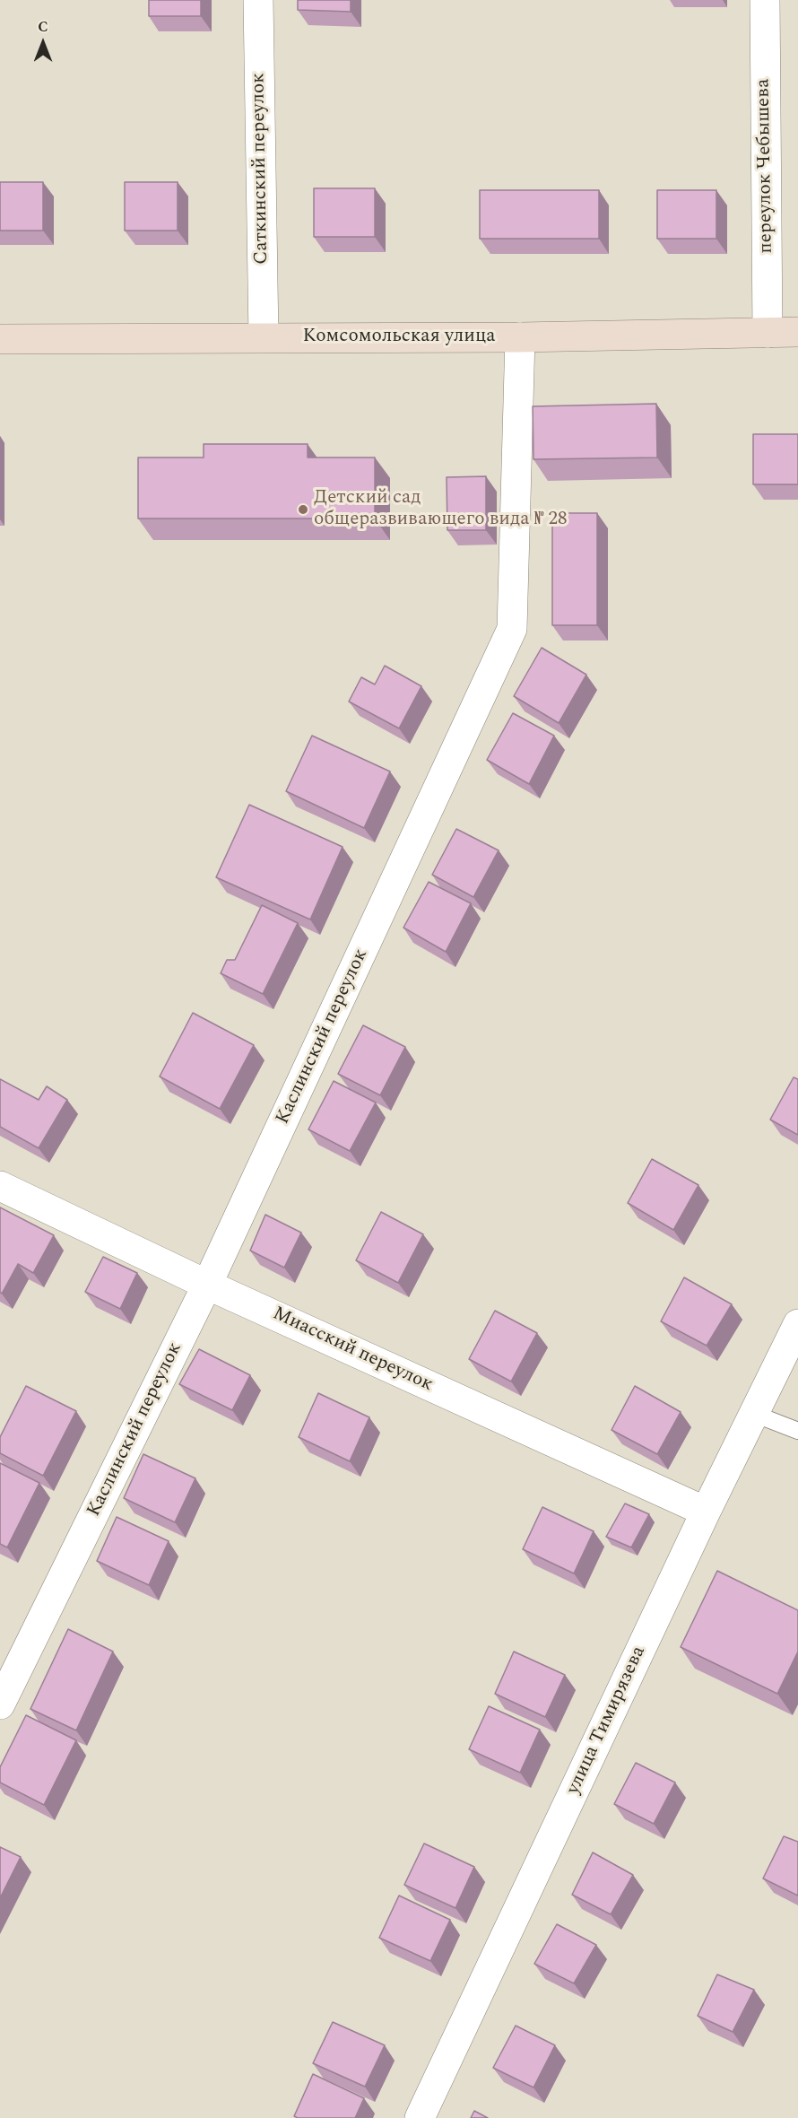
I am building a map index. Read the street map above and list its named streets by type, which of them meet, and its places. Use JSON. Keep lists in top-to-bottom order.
{
  "streets": {
    "street": [
      "переулок Чебышева",
      "Саткинский переулок",
      "Комсомольская улица",
      "Каслинский переулок",
      "Миасский переулок",
      "улица Тимирязева"
    ]
  },
  "crossings": [
    ["переулок Чебышева", "Комсомольская улица"],
    ["Саткинский переулок", "Комсомольская улица"],
    ["Комсомольская улица", "Каслинский переулок"],
    ["Каслинский переулок", "Миасский переулок"],
    ["Миасский переулок", "улица Тимирязева"]
  ],
  "places": ["Детский сад общеразвивающего вида № 28"],
  "north": "top"
}
